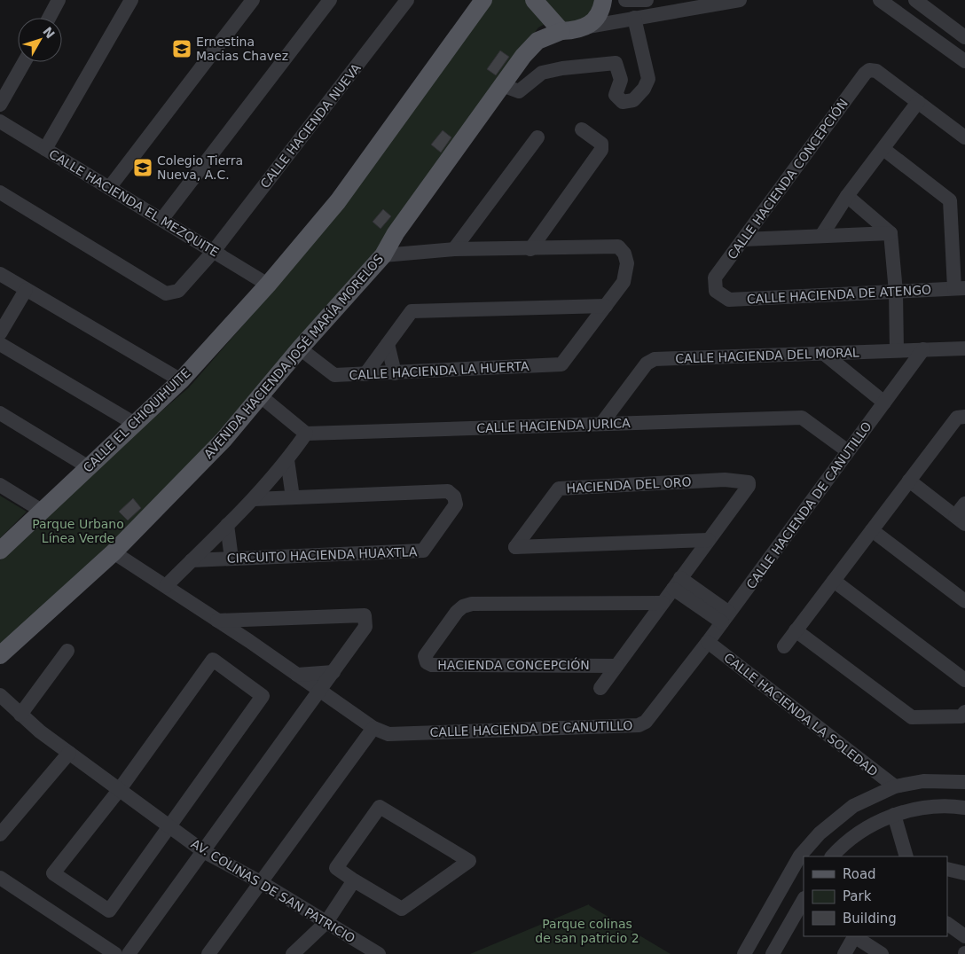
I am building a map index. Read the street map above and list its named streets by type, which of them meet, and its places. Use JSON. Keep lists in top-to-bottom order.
{
  "streets": {
    "main road": ["AVENIDA HACIENDA JOSÉ MARÍA MORELOS", "CALLE EL CHIQUIHUITE"],
    "street": [
      "CALLE HACIENDA NUEVA",
      "CALLE HACIENDA CONCEPCIÓN",
      "CALLE HACIENDA EL MEZQUITE",
      "CALLE HACIENDA DE ATENGO",
      "CALLE HACIENDA DEL MORAL",
      "CALLE HACIENDA LA HUERTA",
      "CALLE HACIENDA JURICA",
      "HACIENDA DEL ORO",
      "CALLE HACIENDA DE CANUTILLO",
      "CIRCUITO HACIENDA HUAXTLA",
      "HACIENDA CONCEPCIÓN",
      "CALLE HACIENDA LA SOLEDAD",
      "AV. COLINAS DE SAN PATRICIO"
    ]
  },
  "crossings": [
    ["CALLE HACIENDA NUEVA", "CALLE HACIENDA EL MEZQUITE"],
    ["CALLE HACIENDA CONCEPCIÓN", "CALLE HACIENDA DE ATENGO"],
    ["CALLE HACIENDA EL MEZQUITE", "CALLE EL CHIQUIHUITE"],
    ["CALLE HACIENDA DEL MORAL", "CALLE HACIENDA JURICA"],
    ["CALLE HACIENDA DEL MORAL", "CALLE HACIENDA DE CANUTILLO"],
    ["AVENIDA HACIENDA JOSÉ MARÍA MORELOS", "CALLE HACIENDA LA HUERTA"],
    ["AVENIDA HACIENDA JOSÉ MARÍA MORELOS", "CALLE HACIENDA DE CANUTILLO"],
    ["CALLE HACIENDA JURICA", "CALLE HACIENDA DE CANUTILLO"],
    ["CALLE HACIENDA DE CANUTILLO", "CALLE HACIENDA LA SOLEDAD"]
  ],
  "parks": ["Parque Urbano Línea Verde", "Parque colinas de san patricio 2"],
  "places": {
    "school or university": ["Ernestina Macias Chavez", "Colegio Tierra Nueva, A.C."]
  },
  "legend": ["Road", "Park", "Building"],
  "north": "top right"
}
